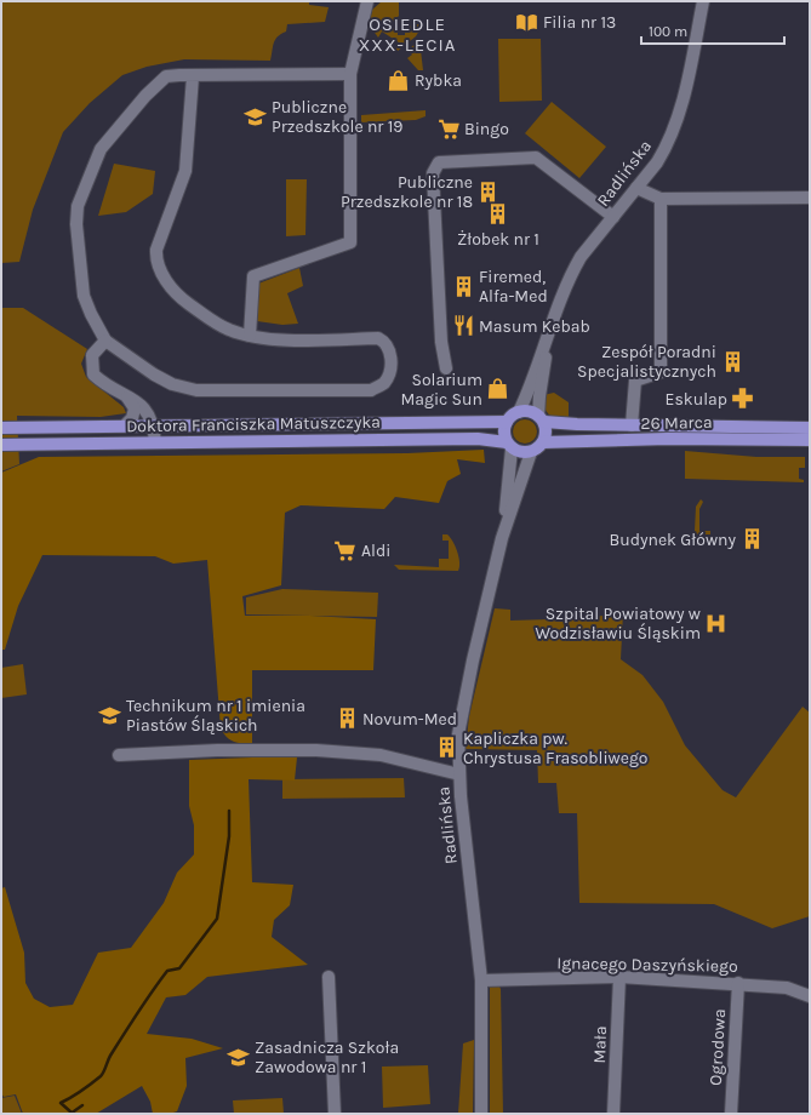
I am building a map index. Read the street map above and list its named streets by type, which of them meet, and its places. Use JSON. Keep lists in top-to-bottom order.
{
  "streets": {
    "main road": ["26 Marca", "Doktora Franciszka Matuszczyka"],
    "street": [
      "Radlińska",
      "Ignacego Daszyńskiego",
      "Mała",
      "Ogrodowa"
    ]
  },
  "crossings": [
    ["Radlińska", "26 Marca"],
    ["Radlińska", "Doktora Franciszka Matuszczyka"],
    ["Radlińska", "Ignacego Daszyńskiego"],
    ["26 Marca", "Doktora Franciszka Matuszczyka"],
    ["Ignacego Daszyńskiego", "Mała"],
    ["Ignacego Daszyńskiego", "Ogrodowa"]
  ],
  "districts": ["OSIEDLE XXX-LECIA"],
  "places": {
    "library": ["Filia nr 13"],
    "shop": ["Rybka", "Solarium Magic Sun"],
    "school or university": ["Publiczne Przedszkole nr 19", "Technikum nr 1 imienia Piastów Śląskich", "Zasadnicza Szkoła Zawodowa nr 1"],
    "supermarket": ["Bingo", "Aldi"],
    "building": [
      "Publiczne Przedszkole nr 18",
      "Żłobek nr 1",
      "Firemed, Alfa-Med",
      "Zespół Poradni Specjalistycznych",
      "Budynek Główny",
      "Novum-Med",
      "Kapliczka pw. Chrystusa Frasobliwego"
    ],
    "restaurant": ["Masum Kebab"],
    "pharmacy": ["Eskulap"],
    "hospital": ["Szpital Powiatowy w Wodzisławiu Śląskim"]
  },
  "scale_bar": "100 m"
}
